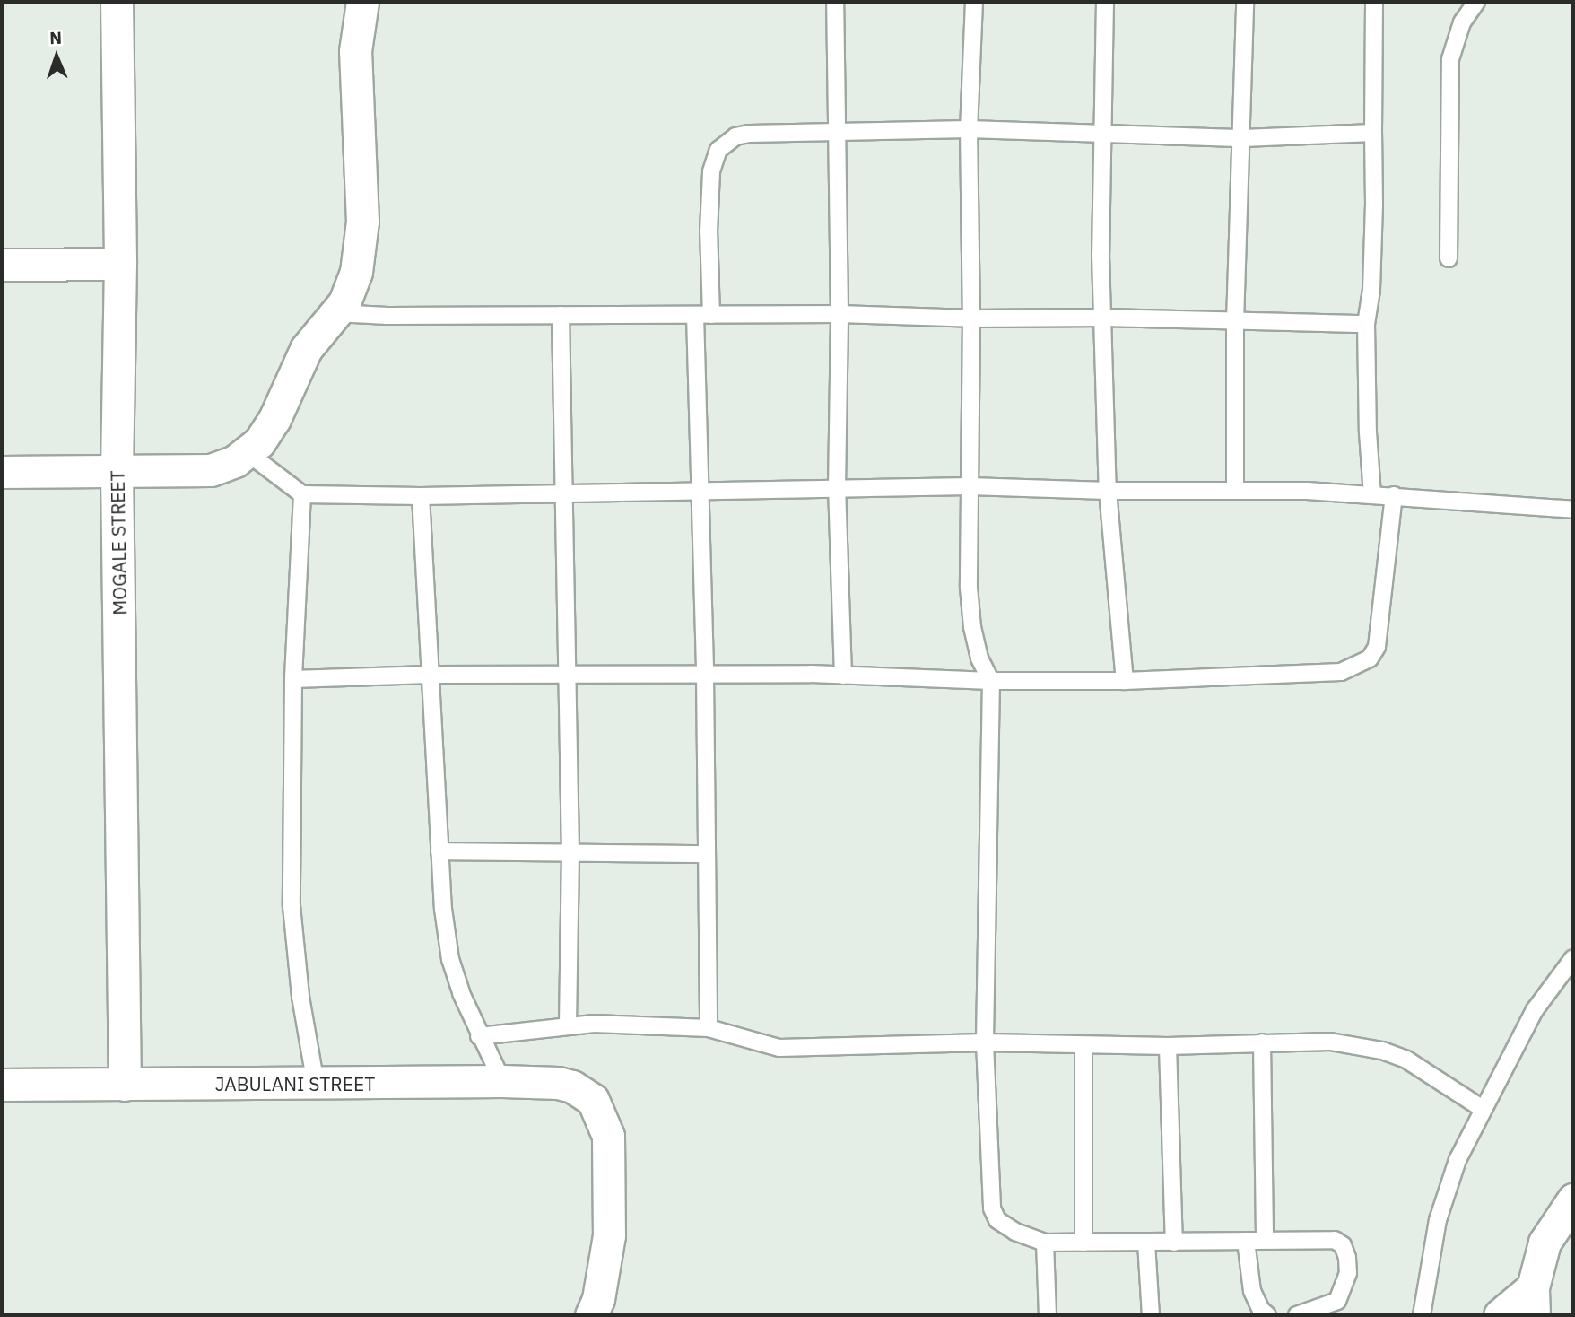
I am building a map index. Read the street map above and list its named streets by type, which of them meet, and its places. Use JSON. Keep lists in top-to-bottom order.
{
  "streets": {
    "street": ["MOGALE STREET", "JABULANI STREET"]
  },
  "crossings": [
    ["MOGALE STREET", "JABULANI STREET"]
  ],
  "north": "top"
}
